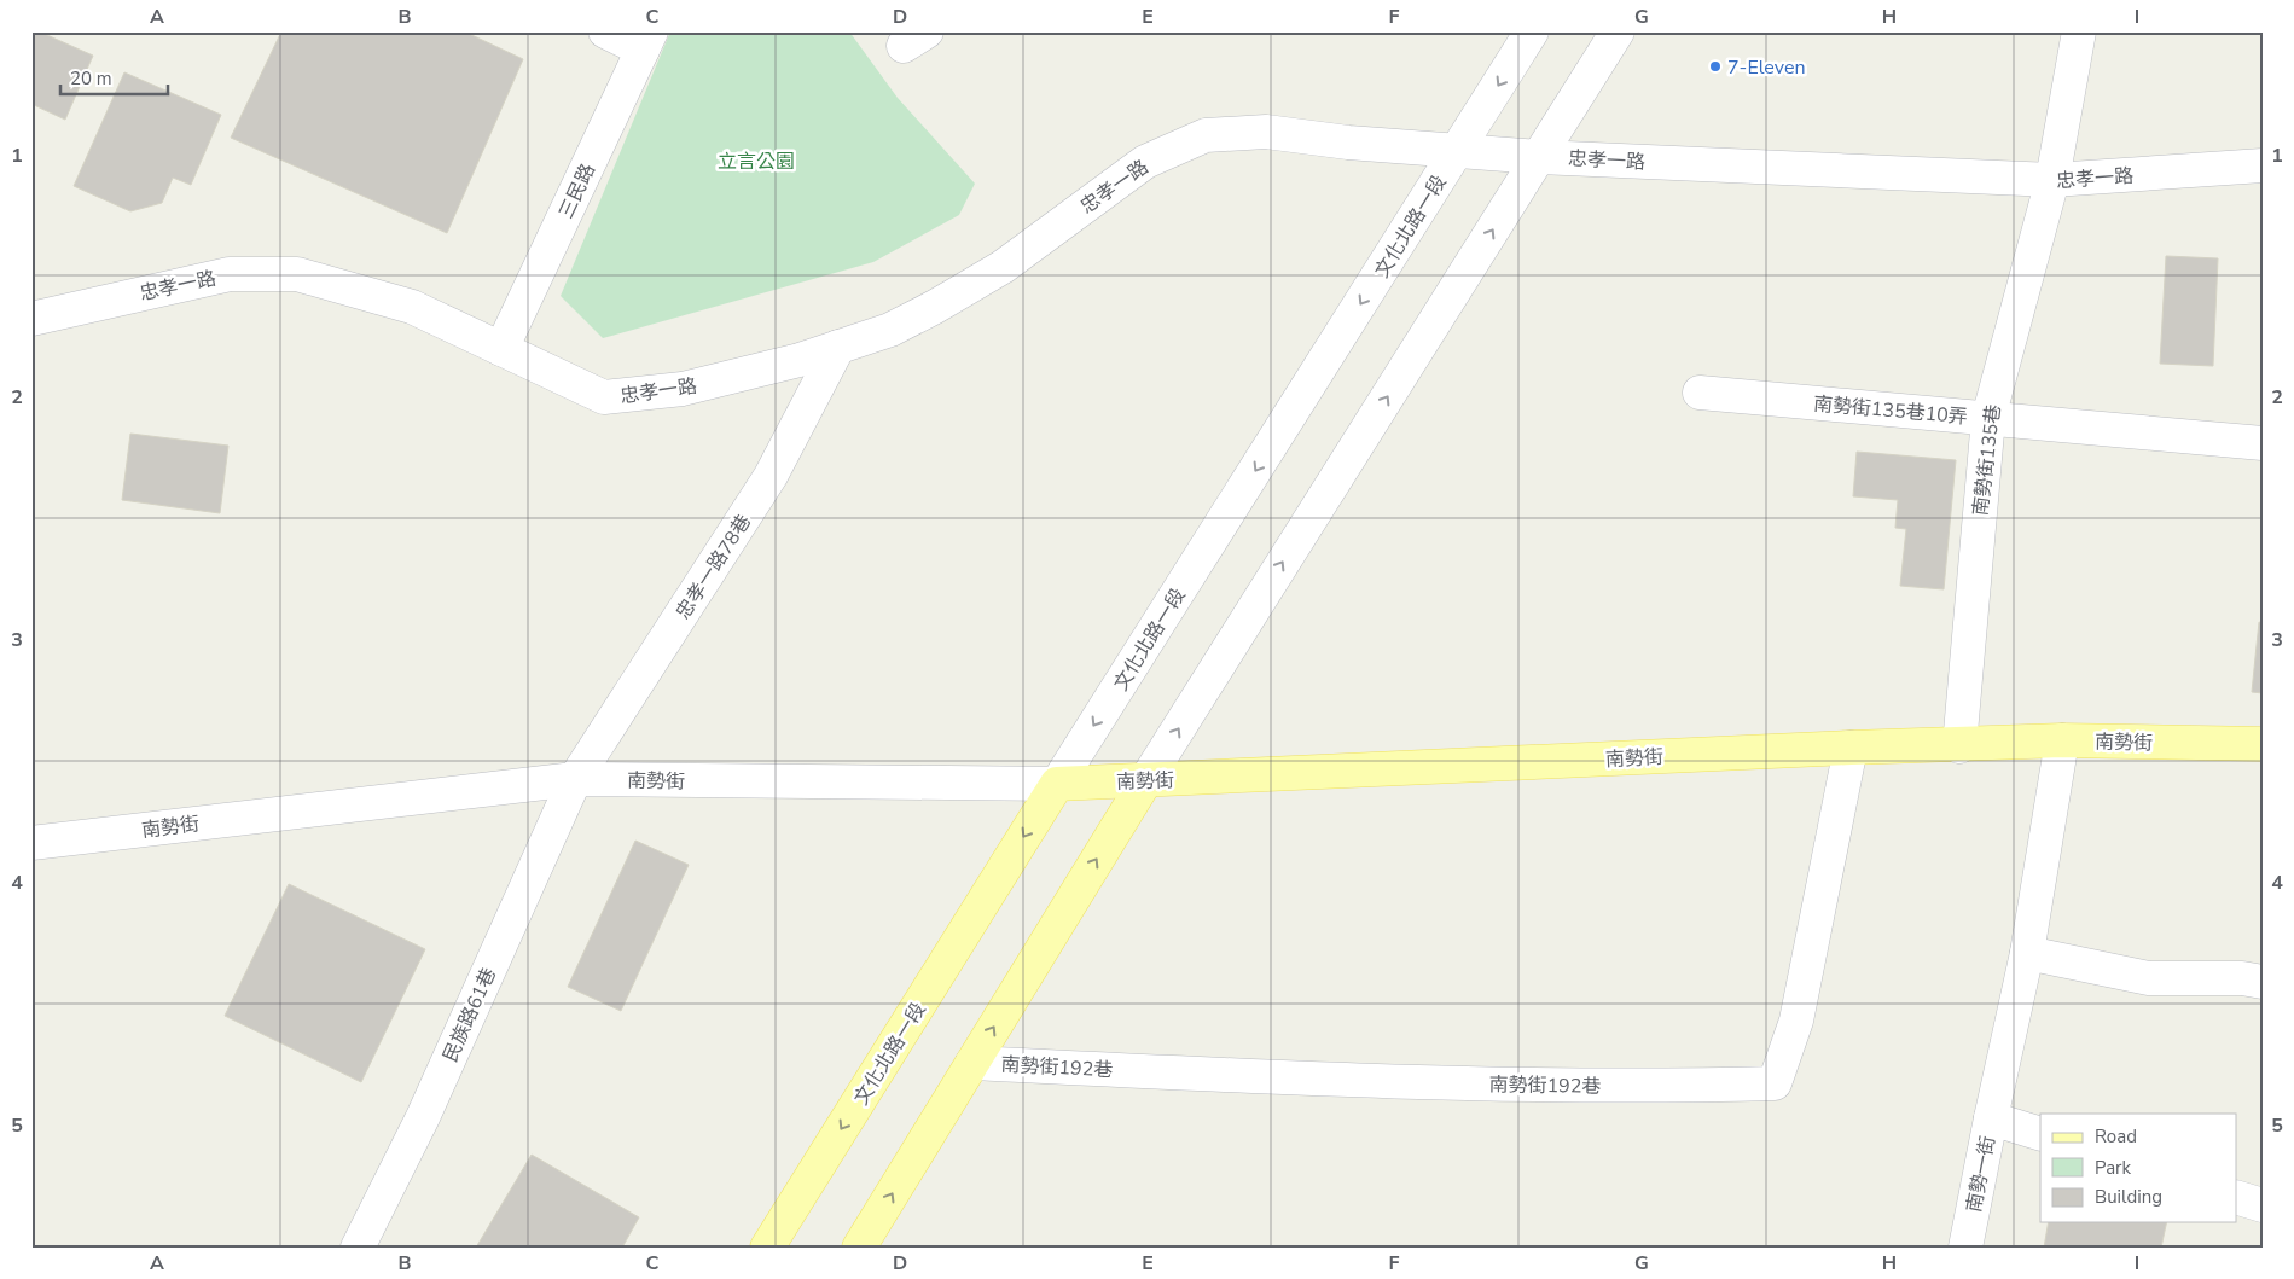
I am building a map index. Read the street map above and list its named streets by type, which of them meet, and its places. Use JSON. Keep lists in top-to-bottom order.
{
  "streets": {
    "main road": ["文化北路一段", "南勢街"],
    "street": [
      "忠孝一路",
      "三民路",
      "南勢街135巷10弄",
      "南勢街135巷",
      "忠孝一路78巷",
      "民族路61巷",
      "南勢街192巷",
      "南勢一街"
    ]
  },
  "crossings": [
    ["忠孝一路", "三民路"],
    ["忠孝一路", "文化北路一段"],
    ["忠孝一路", "南勢街135巷"],
    ["忠孝一路", "忠孝一路78巷"],
    ["文化北路一段", "南勢街"],
    ["南勢街135巷10弄", "南勢街135巷"],
    ["南勢街135巷", "南勢街"],
    ["忠孝一路78巷", "南勢街"],
    ["忠孝一路78巷", "民族路61巷"],
    ["南勢街", "民族路61巷"],
    ["南勢街", "南勢街192巷"]
  ],
  "parks": ["立言公園"],
  "places": ["7-Eleven"],
  "legend": ["Road", "Park", "Building"],
  "scale_bar": "20 m",
  "grid": {
    "columns": [
      "A",
      "B",
      "C",
      "D",
      "E",
      "F",
      "G",
      "H",
      "I"
    ],
    "rows": [
      "1",
      "2",
      "3",
      "4",
      "5"
    ]
  }
}
